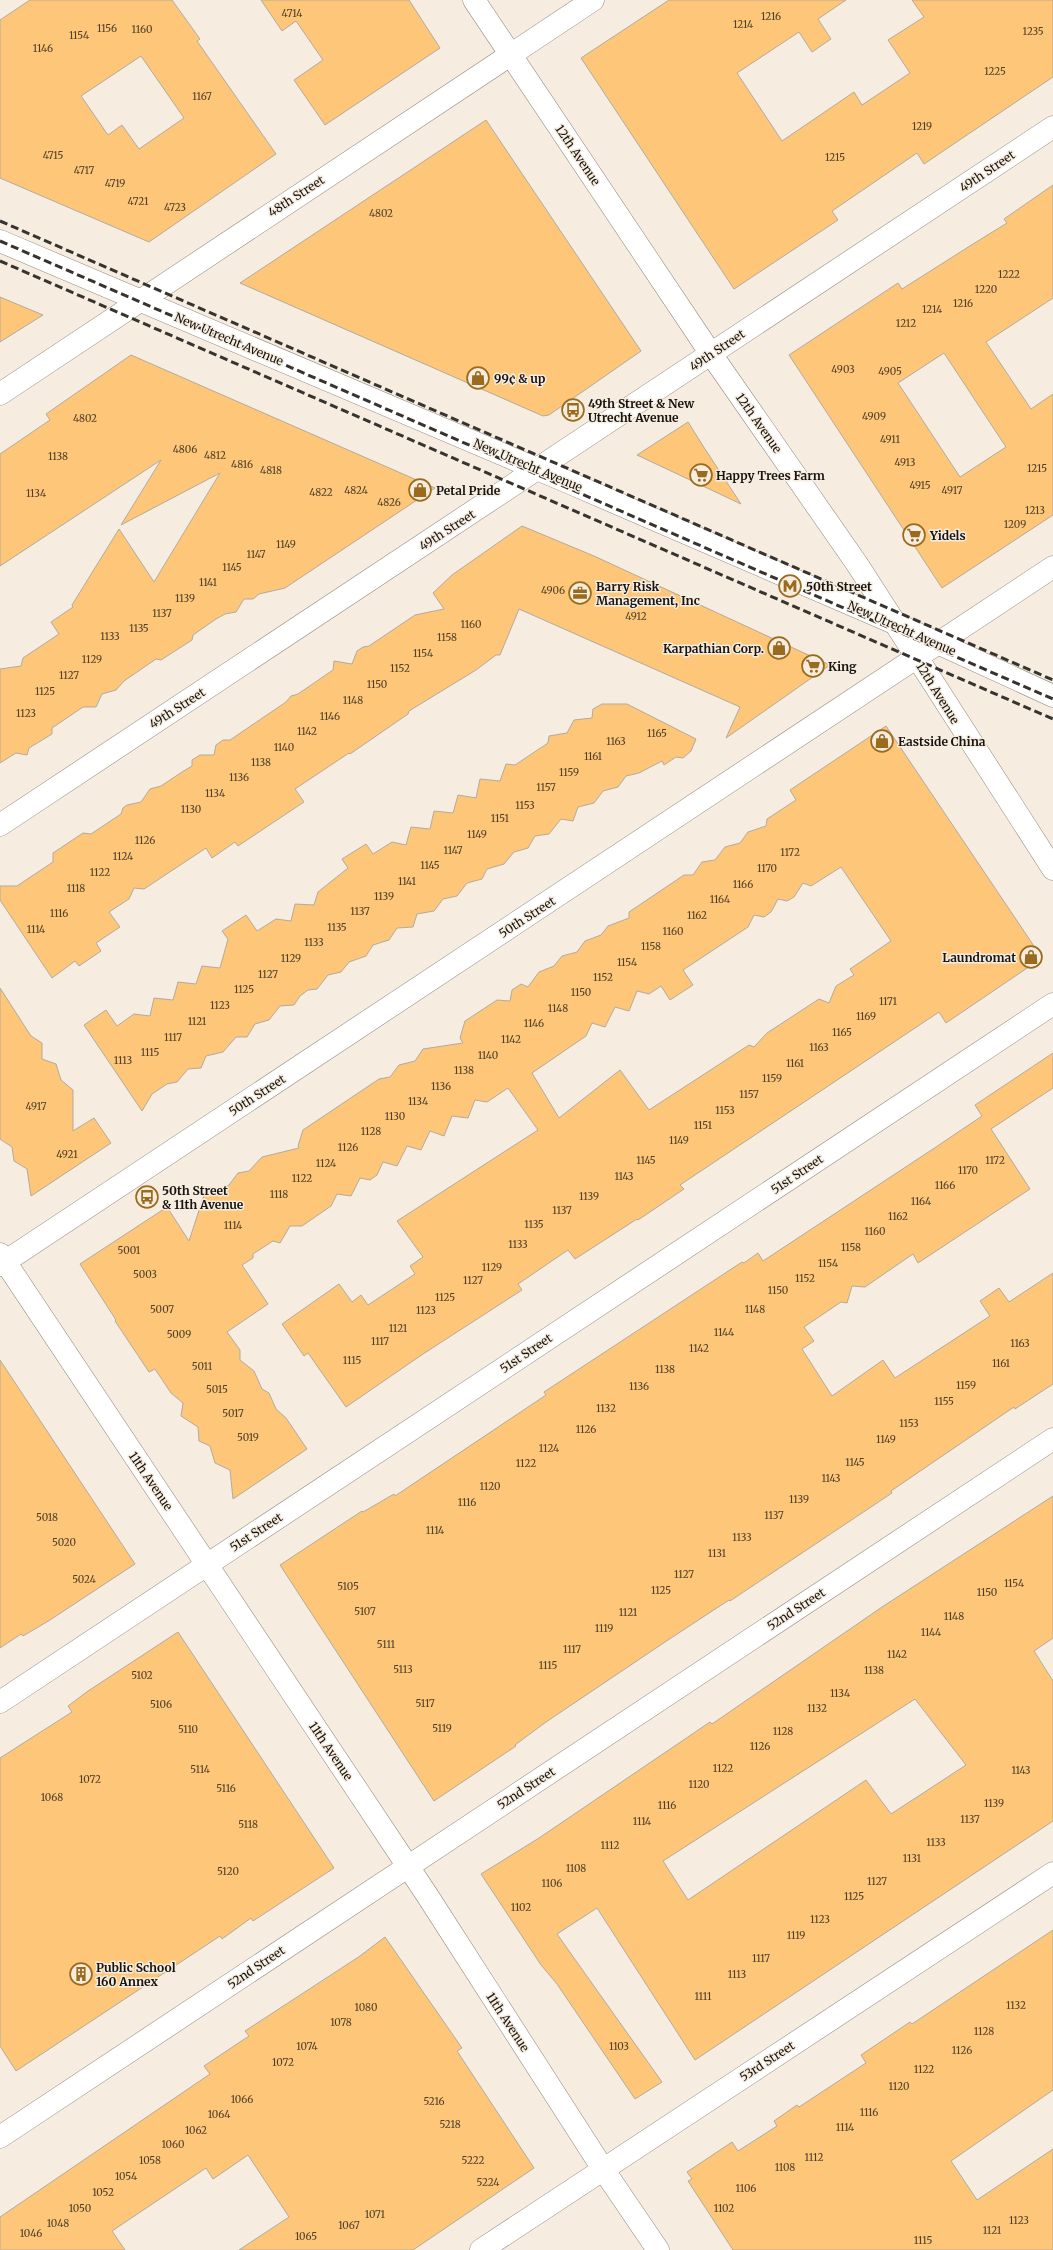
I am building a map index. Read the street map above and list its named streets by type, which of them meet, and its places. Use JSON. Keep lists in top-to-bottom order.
{
  "streets": {
    "street": [
      "12th Avenue",
      "49th Street",
      "48th Street",
      "New Utrecht Avenue",
      "50th Street",
      "51st Street",
      "11th Avenue",
      "52nd Street",
      "53rd Street"
    ]
  },
  "crossings": [
    ["12th Avenue", "49th Street"],
    ["12th Avenue", "48th Street"],
    ["12th Avenue", "New Utrecht Avenue"],
    ["12th Avenue", "50th Street"],
    ["49th Street", "New Utrecht Avenue"],
    ["48th Street", "New Utrecht Avenue"],
    ["New Utrecht Avenue", "50th Street"],
    ["50th Street", "11th Avenue"],
    ["51st Street", "11th Avenue"],
    ["11th Avenue", "52nd Street"],
    ["11th Avenue", "53rd Street"]
  ],
  "places": {
    "shop": [
      "99¢ & up",
      "Petal Pride",
      "Karpathian Corp.",
      "Eastside China",
      "Laundromat"
    ],
    "bus stop": ["49th Street & New Utrecht Avenue", "50th Street & 11th Avenue"],
    "supermarket": ["Happy Trees Farm", "Yidels", "King"],
    "metro station": ["50th Street"],
    "office": ["Barry Risk Management, Inc"],
    "building": ["Public School 160 Annex"]
  },
  "house_numbers": [
    "4714",
    "1216",
    "1214",
    "1156",
    "1160",
    "1235",
    "1154",
    "1146",
    "1225",
    "1167",
    "1219",
    "4715",
    "1215",
    "4717",
    "4719",
    "4721",
    "4723",
    "4802",
    "1222",
    "1220",
    "1216",
    "1214",
    "1212",
    "4903",
    "4905",
    "4909",
    "4802",
    "4911",
    "4806",
    "4812",
    "1138",
    "4913",
    "4816",
    "1215",
    "4818",
    "4915",
    "4824",
    "4917",
    "4822",
    "1134",
    "4826",
    "1213",
    "1209",
    "1149",
    "1147",
    "1145",
    "1141",
    "4906",
    "1139",
    "1137",
    "4912",
    "1160",
    "1135",
    "1133",
    "1158",
    "1154",
    "1129",
    "1152",
    "1127",
    "1150",
    "1125",
    "1148",
    "1123",
    "1146",
    "1142",
    "1165",
    "1163",
    "1140",
    "1161",
    "1138",
    "1159",
    "1136",
    "1157",
    "1134",
    "1153",
    "1130",
    "1151",
    "1149",
    "1126",
    "1147",
    "1172",
    "1124",
    "1145",
    "1170",
    "1122",
    "1141",
    "1166",
    "1118",
    "1139",
    "1164",
    "1137",
    "1116",
    "1162",
    "1135",
    "1114",
    "1160",
    "1133",
    "1158",
    "1129",
    "1154",
    "1127",
    "1152",
    "1125",
    "1150",
    "1171",
    "1123",
    "1148",
    "1169",
    "1121",
    "1146",
    "1165",
    "1117",
    "1142",
    "1163",
    "1115",
    "1140",
    "1113",
    "1161",
    "1138",
    "1159",
    "1136",
    "1157",
    "1134",
    "4917",
    "1153",
    "1130",
    "1151",
    "1128",
    "1149",
    "1126",
    "4921",
    "1145",
    "1172",
    "1124",
    "1170",
    "1143",
    "1122",
    "1166",
    "1118",
    "1139",
    "1164",
    "1137",
    "1162",
    "1135",
    "1114",
    "1160",
    "1133",
    "1158",
    "5001",
    "1154",
    "1129",
    "5003",
    "1152",
    "1127",
    "1150",
    "1125",
    "5007",
    "1148",
    "1123",
    "1121",
    "1144",
    "5009",
    "1117",
    "1163",
    "1142",
    "1115",
    "1161",
    "5011",
    "1138",
    "1159",
    "1136",
    "5015",
    "1155",
    "1132",
    "5017",
    "1153",
    "1126",
    "5019",
    "1149",
    "1124",
    "1145",
    "1122",
    "1143",
    "1120",
    "1139",
    "1116",
    "1137",
    "5018",
    "1114",
    "1133",
    "5020",
    "1131",
    "1127",
    "5024",
    "1154",
    "5105",
    "1125",
    "1150",
    "5107",
    "1121",
    "1148",
    "1119",
    "1144",
    "5111",
    "1117",
    "1142",
    "1115",
    "5113",
    "1138",
    "5102",
    "1134",
    "5117",
    "5106",
    "1132",
    "5119",
    "5110",
    "1128",
    "1126",
    "1122",
    "5114",
    "1143",
    "1072",
    "1120",
    "5116",
    "1068",
    "1139",
    "1116",
    "1137",
    "1114",
    "5118",
    "1133",
    "1112",
    "1131",
    "1108",
    "5120",
    "1127",
    "1106",
    "1125",
    "1102",
    "1123",
    "1119",
    "1117",
    "1113",
    "1111",
    "1132",
    "1080",
    "1078",
    "1128",
    "1074",
    "1103",
    "1126",
    "1072",
    "1122",
    "1120",
    "1066",
    "5216",
    "1116",
    "1064",
    "5218",
    "1114",
    "1062",
    "1060",
    "1112",
    "1058",
    "5222",
    "1108",
    "1054",
    "5224",
    "1106",
    "1052",
    "1050",
    "1102",
    "1071",
    "1123",
    "1048",
    "1067",
    "1121",
    "1046",
    "1065",
    "1115"
  ]
}
